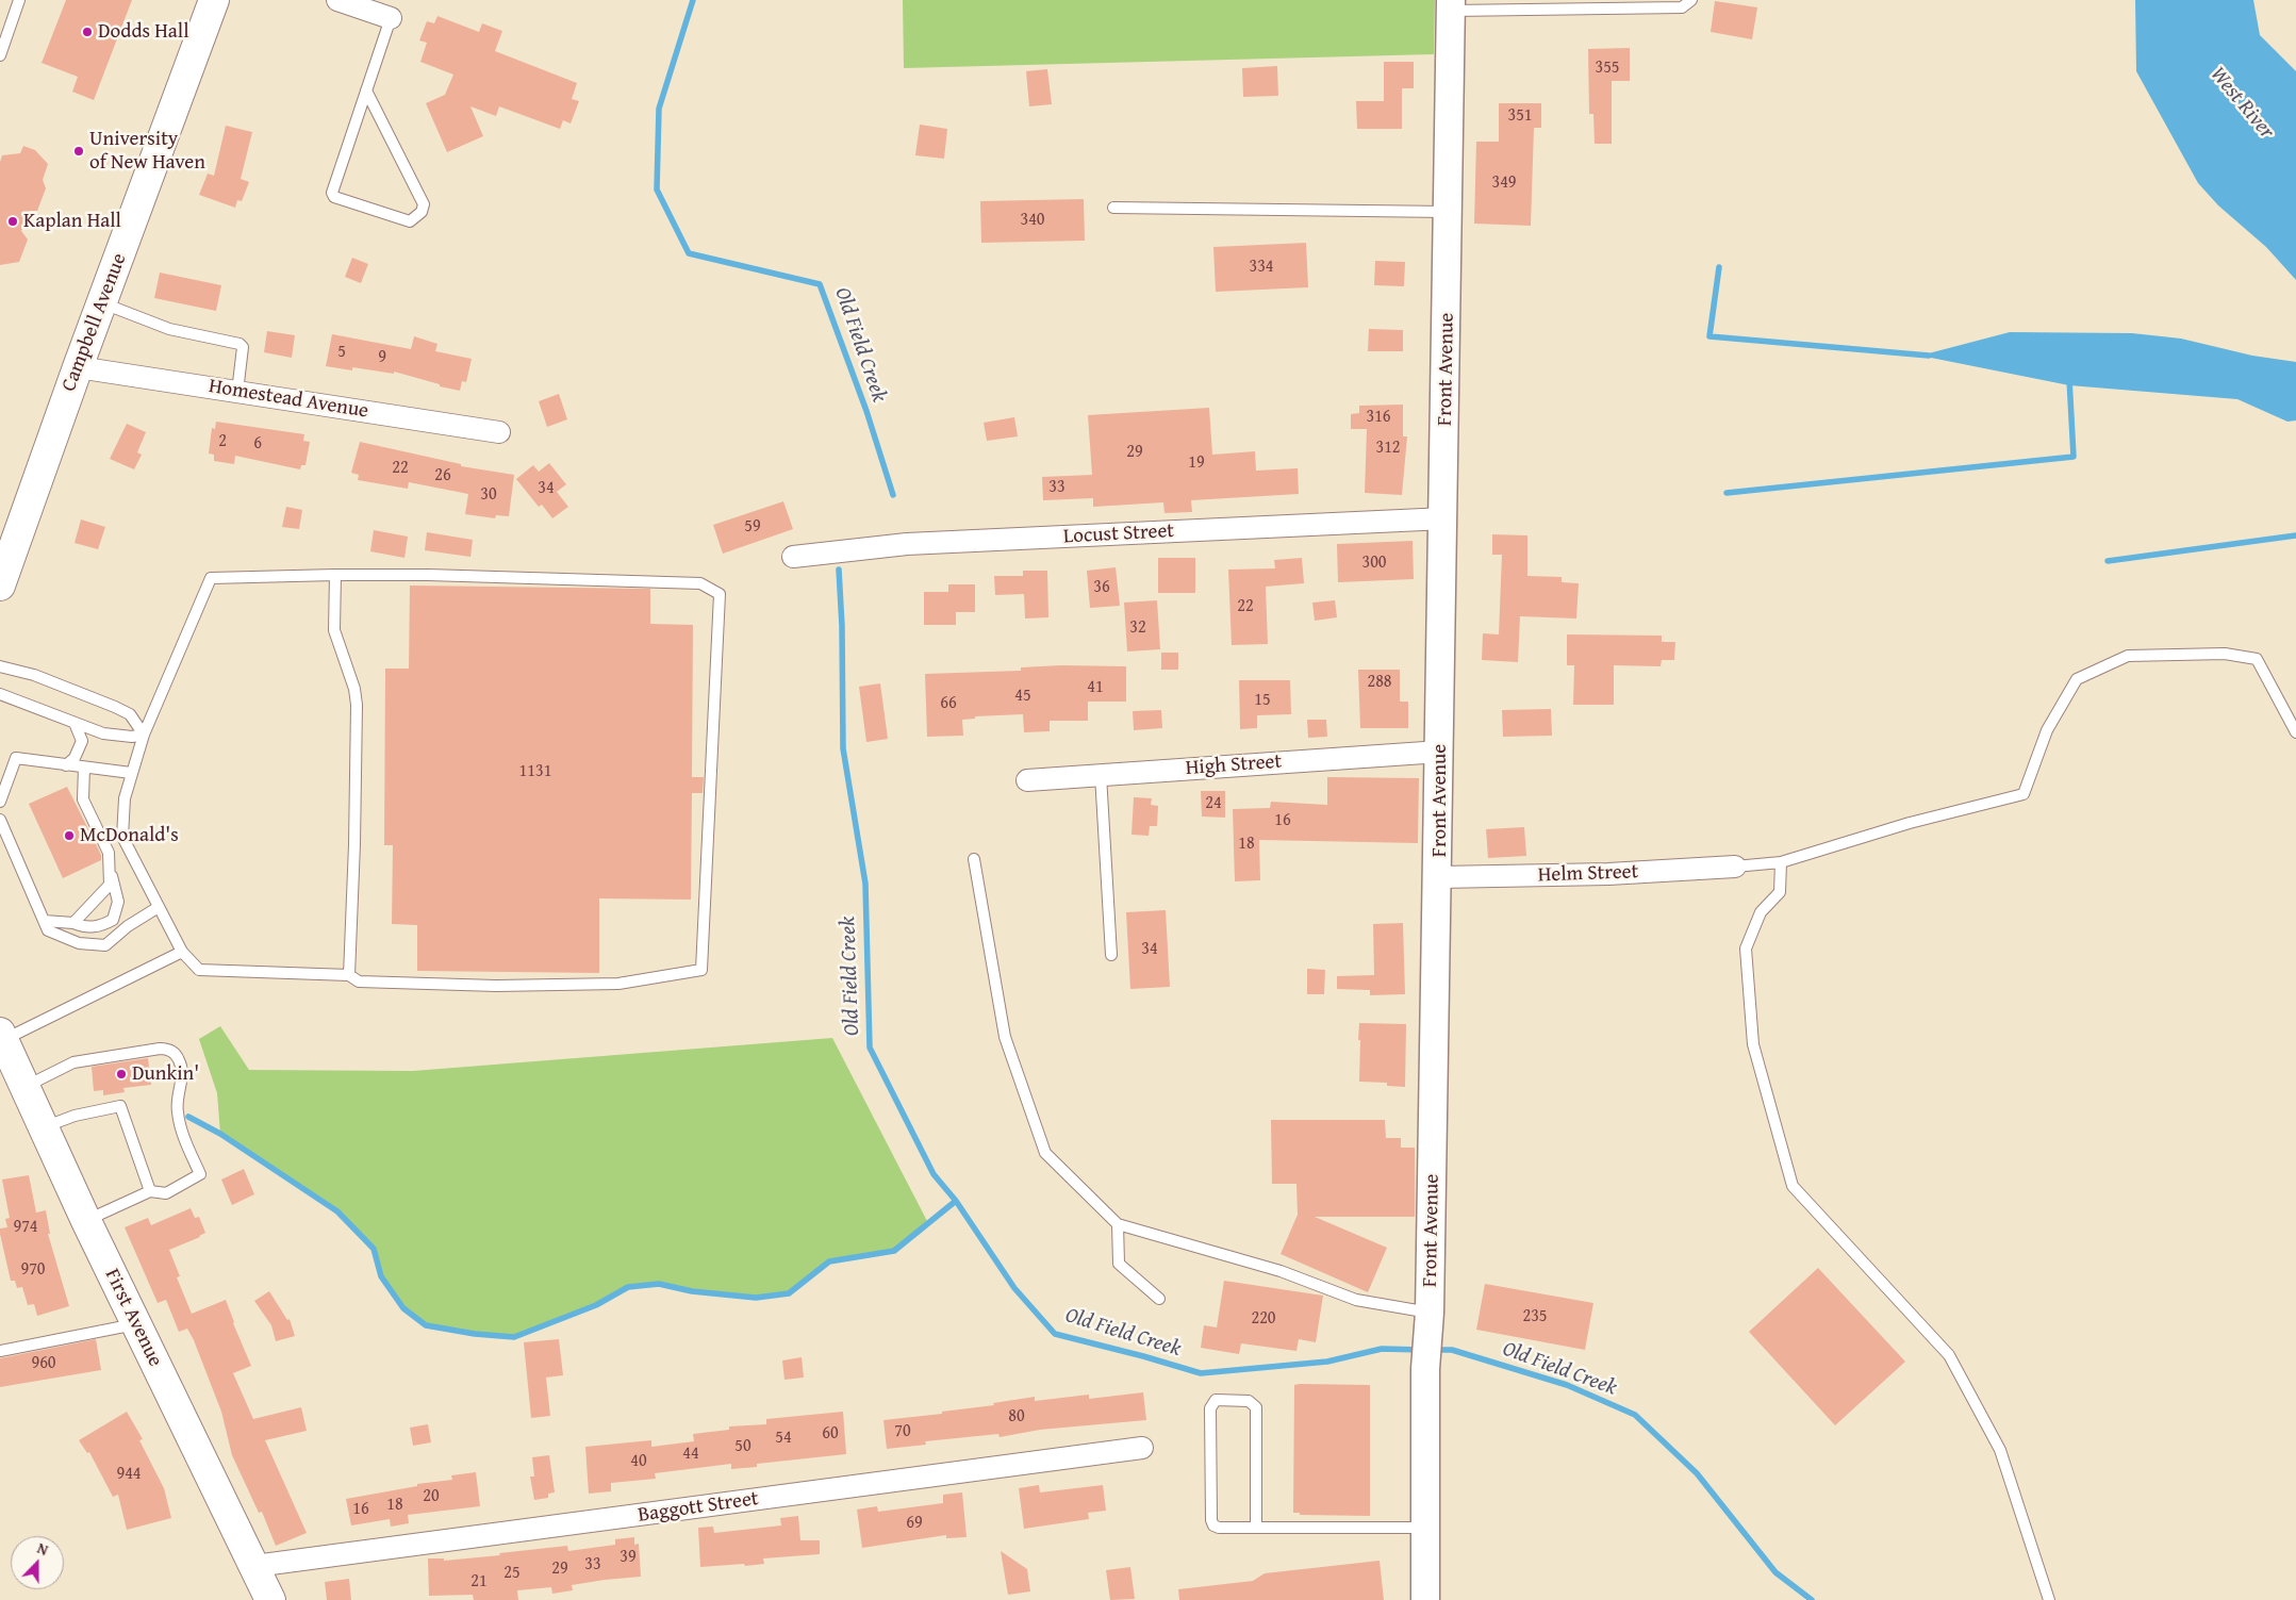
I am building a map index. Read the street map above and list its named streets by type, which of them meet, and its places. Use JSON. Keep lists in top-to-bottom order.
{
  "streets": {
    "main road": ["Campbell Avenue", "First Avenue"],
    "street": [
      "Front Avenue",
      "Homestead Avenue",
      "Locust Street",
      "High Street",
      "Helm Street",
      "Baggott Street"
    ]
  },
  "crossings": [
    ["Campbell Avenue", "Homestead Avenue"],
    ["Front Avenue", "Locust Street"],
    ["Front Avenue", "High Street"],
    ["Front Avenue", "Helm Street"],
    ["First Avenue", "Baggott Street"]
  ],
  "water": ["West River", "Old Field Creek"],
  "places": [
    "Dodds Hall",
    "University of New Haven",
    "Kaplan Hall",
    "McDonald's",
    "Dunkin'"
  ],
  "house_numbers": [
    "355",
    "351",
    "349",
    "340",
    "334",
    "5",
    "9",
    "316",
    "2",
    "6",
    "312",
    "29",
    "19",
    "22",
    "26",
    "33",
    "34",
    "30",
    "59",
    "300",
    "36",
    "22",
    "32",
    "288",
    "41",
    "45",
    "15",
    "66",
    "1131",
    "24",
    "16",
    "18",
    "34",
    "974",
    "970",
    "235",
    "220",
    "960",
    "80",
    "70",
    "60",
    "54",
    "50",
    "44",
    "40",
    "944",
    "20",
    "18",
    "16",
    "69",
    "39",
    "33",
    "29",
    "25",
    "21"
  ],
  "north": "top"
}
